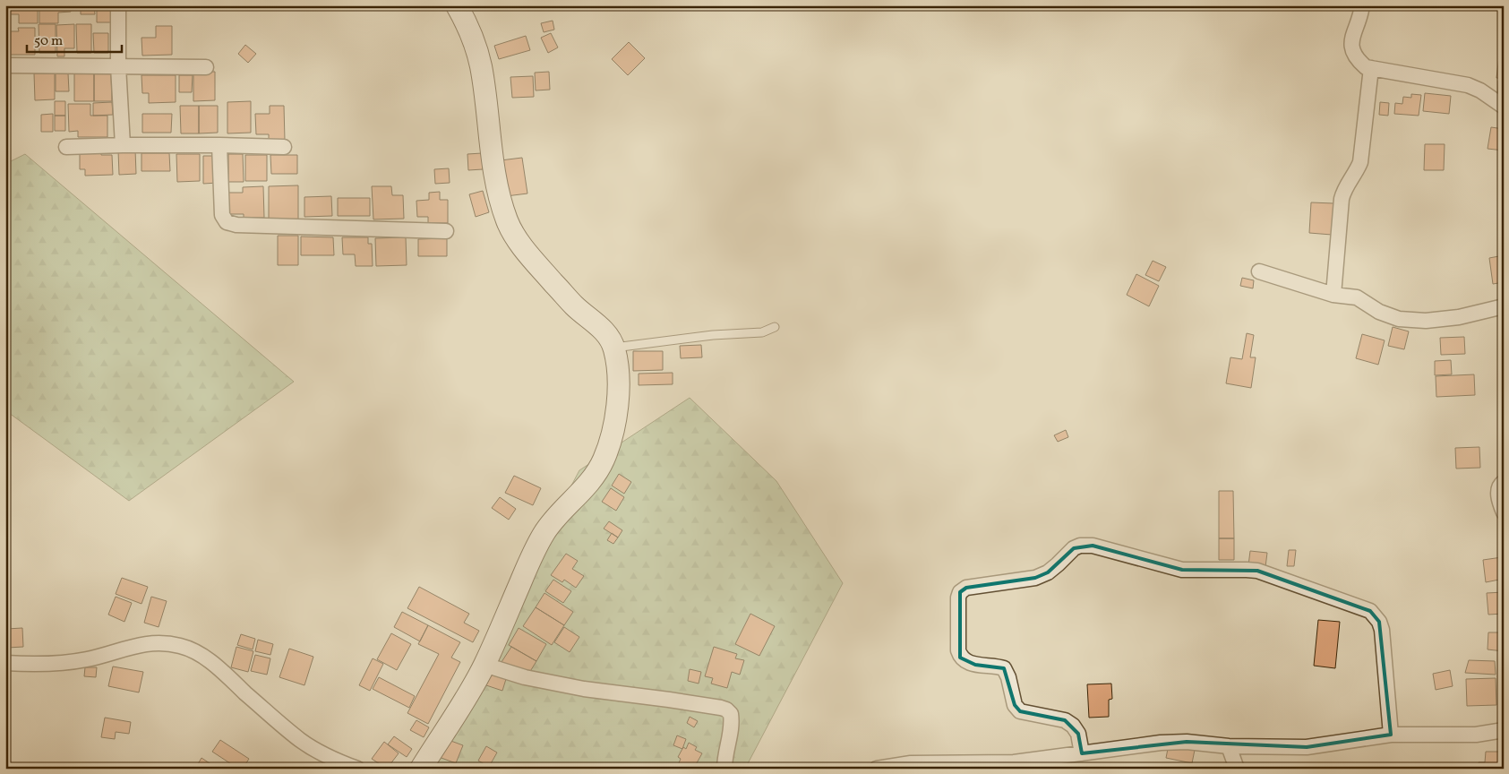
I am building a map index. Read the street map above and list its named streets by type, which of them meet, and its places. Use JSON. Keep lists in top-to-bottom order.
{
  "scale_bar": "50 m"
}
